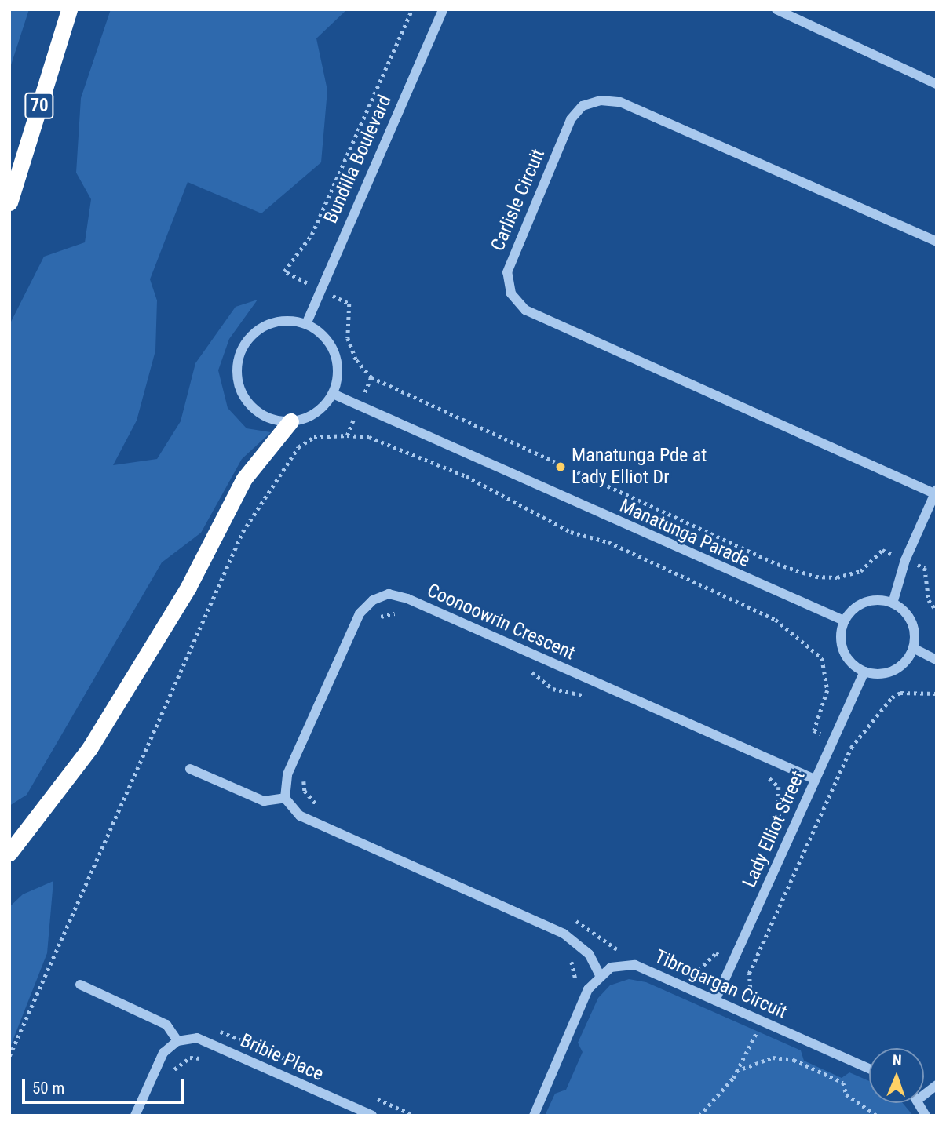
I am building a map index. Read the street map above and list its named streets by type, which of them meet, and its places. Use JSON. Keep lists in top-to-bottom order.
{
  "streets": {
    "highway": ["70"],
    "street": [
      "Bundilla Boulevard",
      "Carlisle Circuit",
      "Manatunga Parade",
      "Coonoowrin Crescent",
      "Lady Elliot Street",
      "Tibrogargan Circuit",
      "Bribie Place"
    ]
  },
  "crossings": [
    ["Bundilla Boulevard", "Manatunga Parade"],
    ["Manatunga Parade", "Lady Elliot Street"],
    ["Coonoowrin Crescent", "Lady Elliot Street"],
    ["Lady Elliot Street", "Tibrogargan Circuit"]
  ],
  "places": ["Manatunga Pde at Lady Elliot Dr"],
  "scale_bar": "50 m",
  "north": "top"
}
